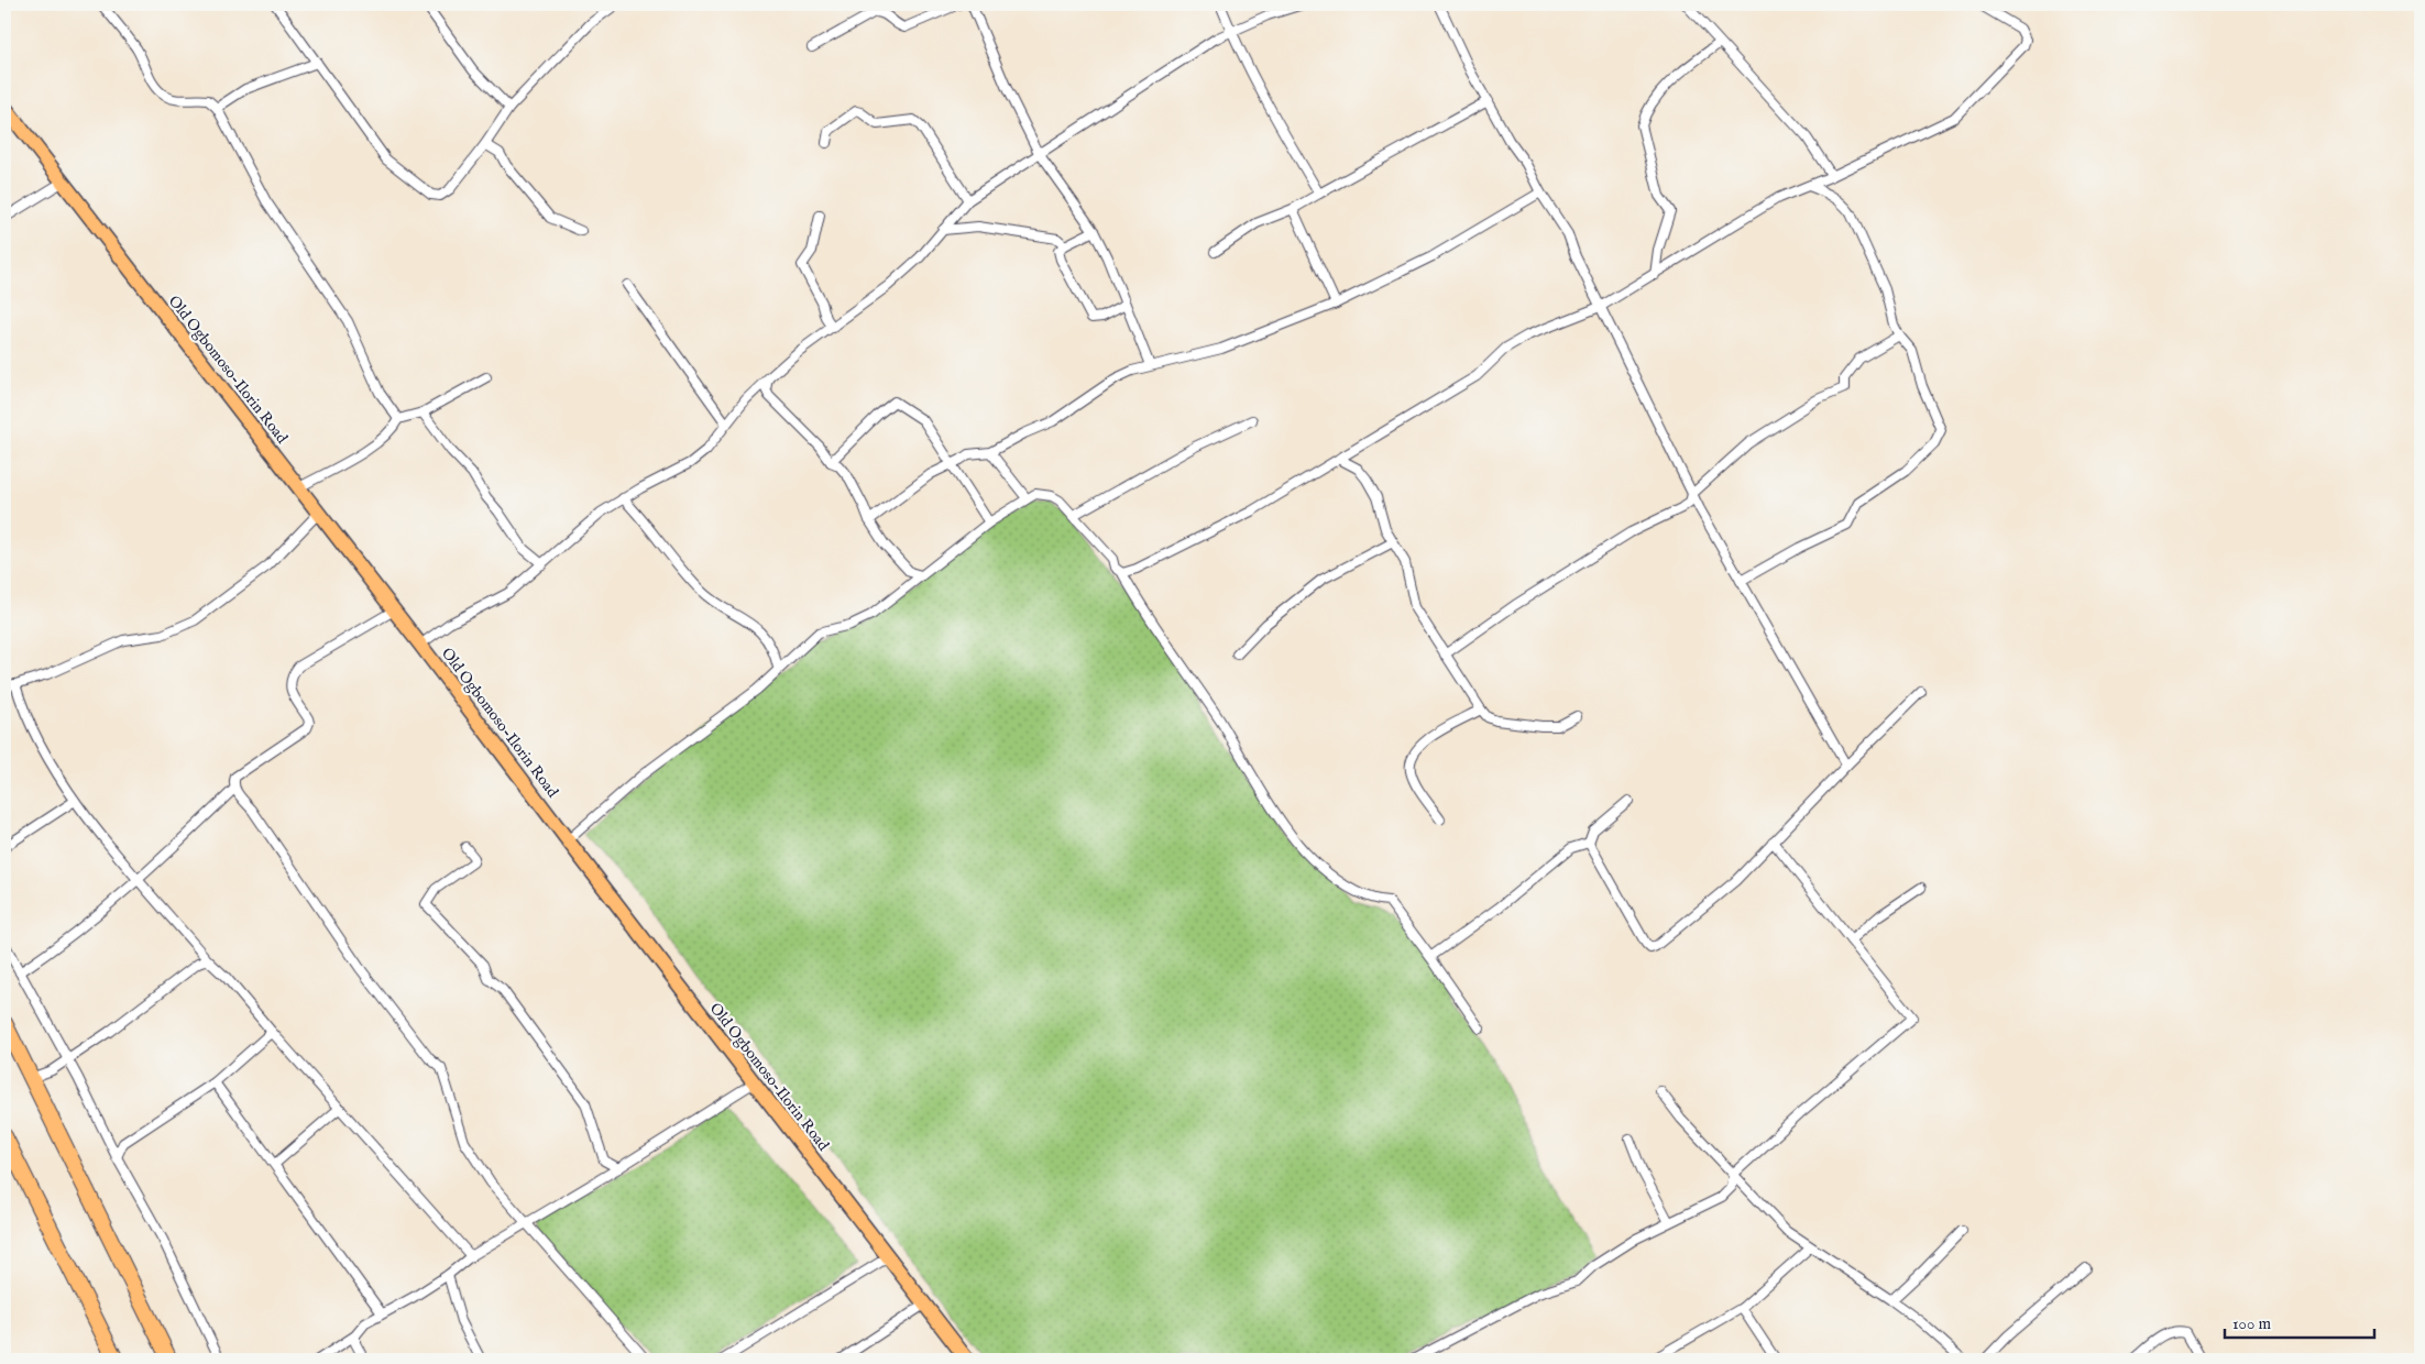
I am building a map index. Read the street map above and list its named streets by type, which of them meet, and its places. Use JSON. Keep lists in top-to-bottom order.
{
  "streets": {
    "highway": ["Old Ogbomoso-Ilorin Road"]
  },
  "scale_bar": "100 m"
}
